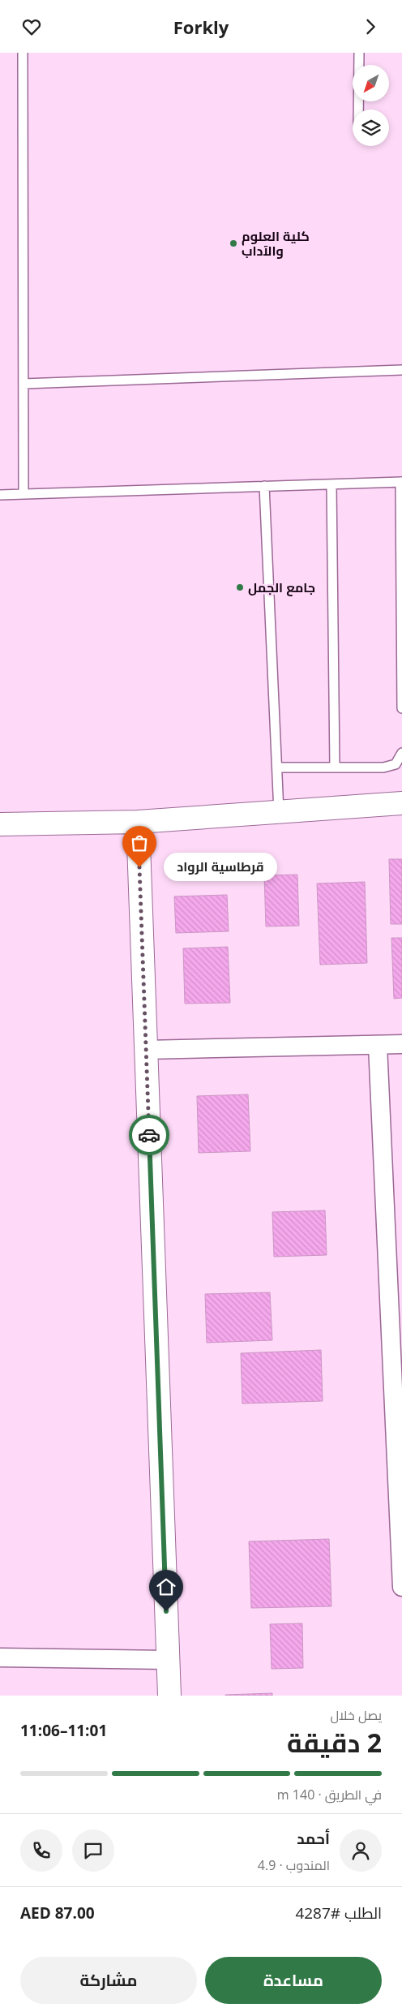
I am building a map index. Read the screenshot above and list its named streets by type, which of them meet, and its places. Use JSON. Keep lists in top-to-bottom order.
{
  "places": ["كلية العلوم والآداب", "جامع الجمل", "قرطاسية الرواد"],
  "north": "bottom left",
  "page": {
    "header": "Forkly",
    "bubble": "قرطاسية الرواد",
    "heading": ["2 دقيقة", "يصل خلال", "11:01–11:06"],
    "panel": [
      "أحمد",
      "المندوب · 4.9",
      "الطلب #4287",
      "AED 87.00"
    ],
    "bar": "في الطريق · 140 m",
    "buttons": ["مساعدة", "مشاركة"]
  }
}
